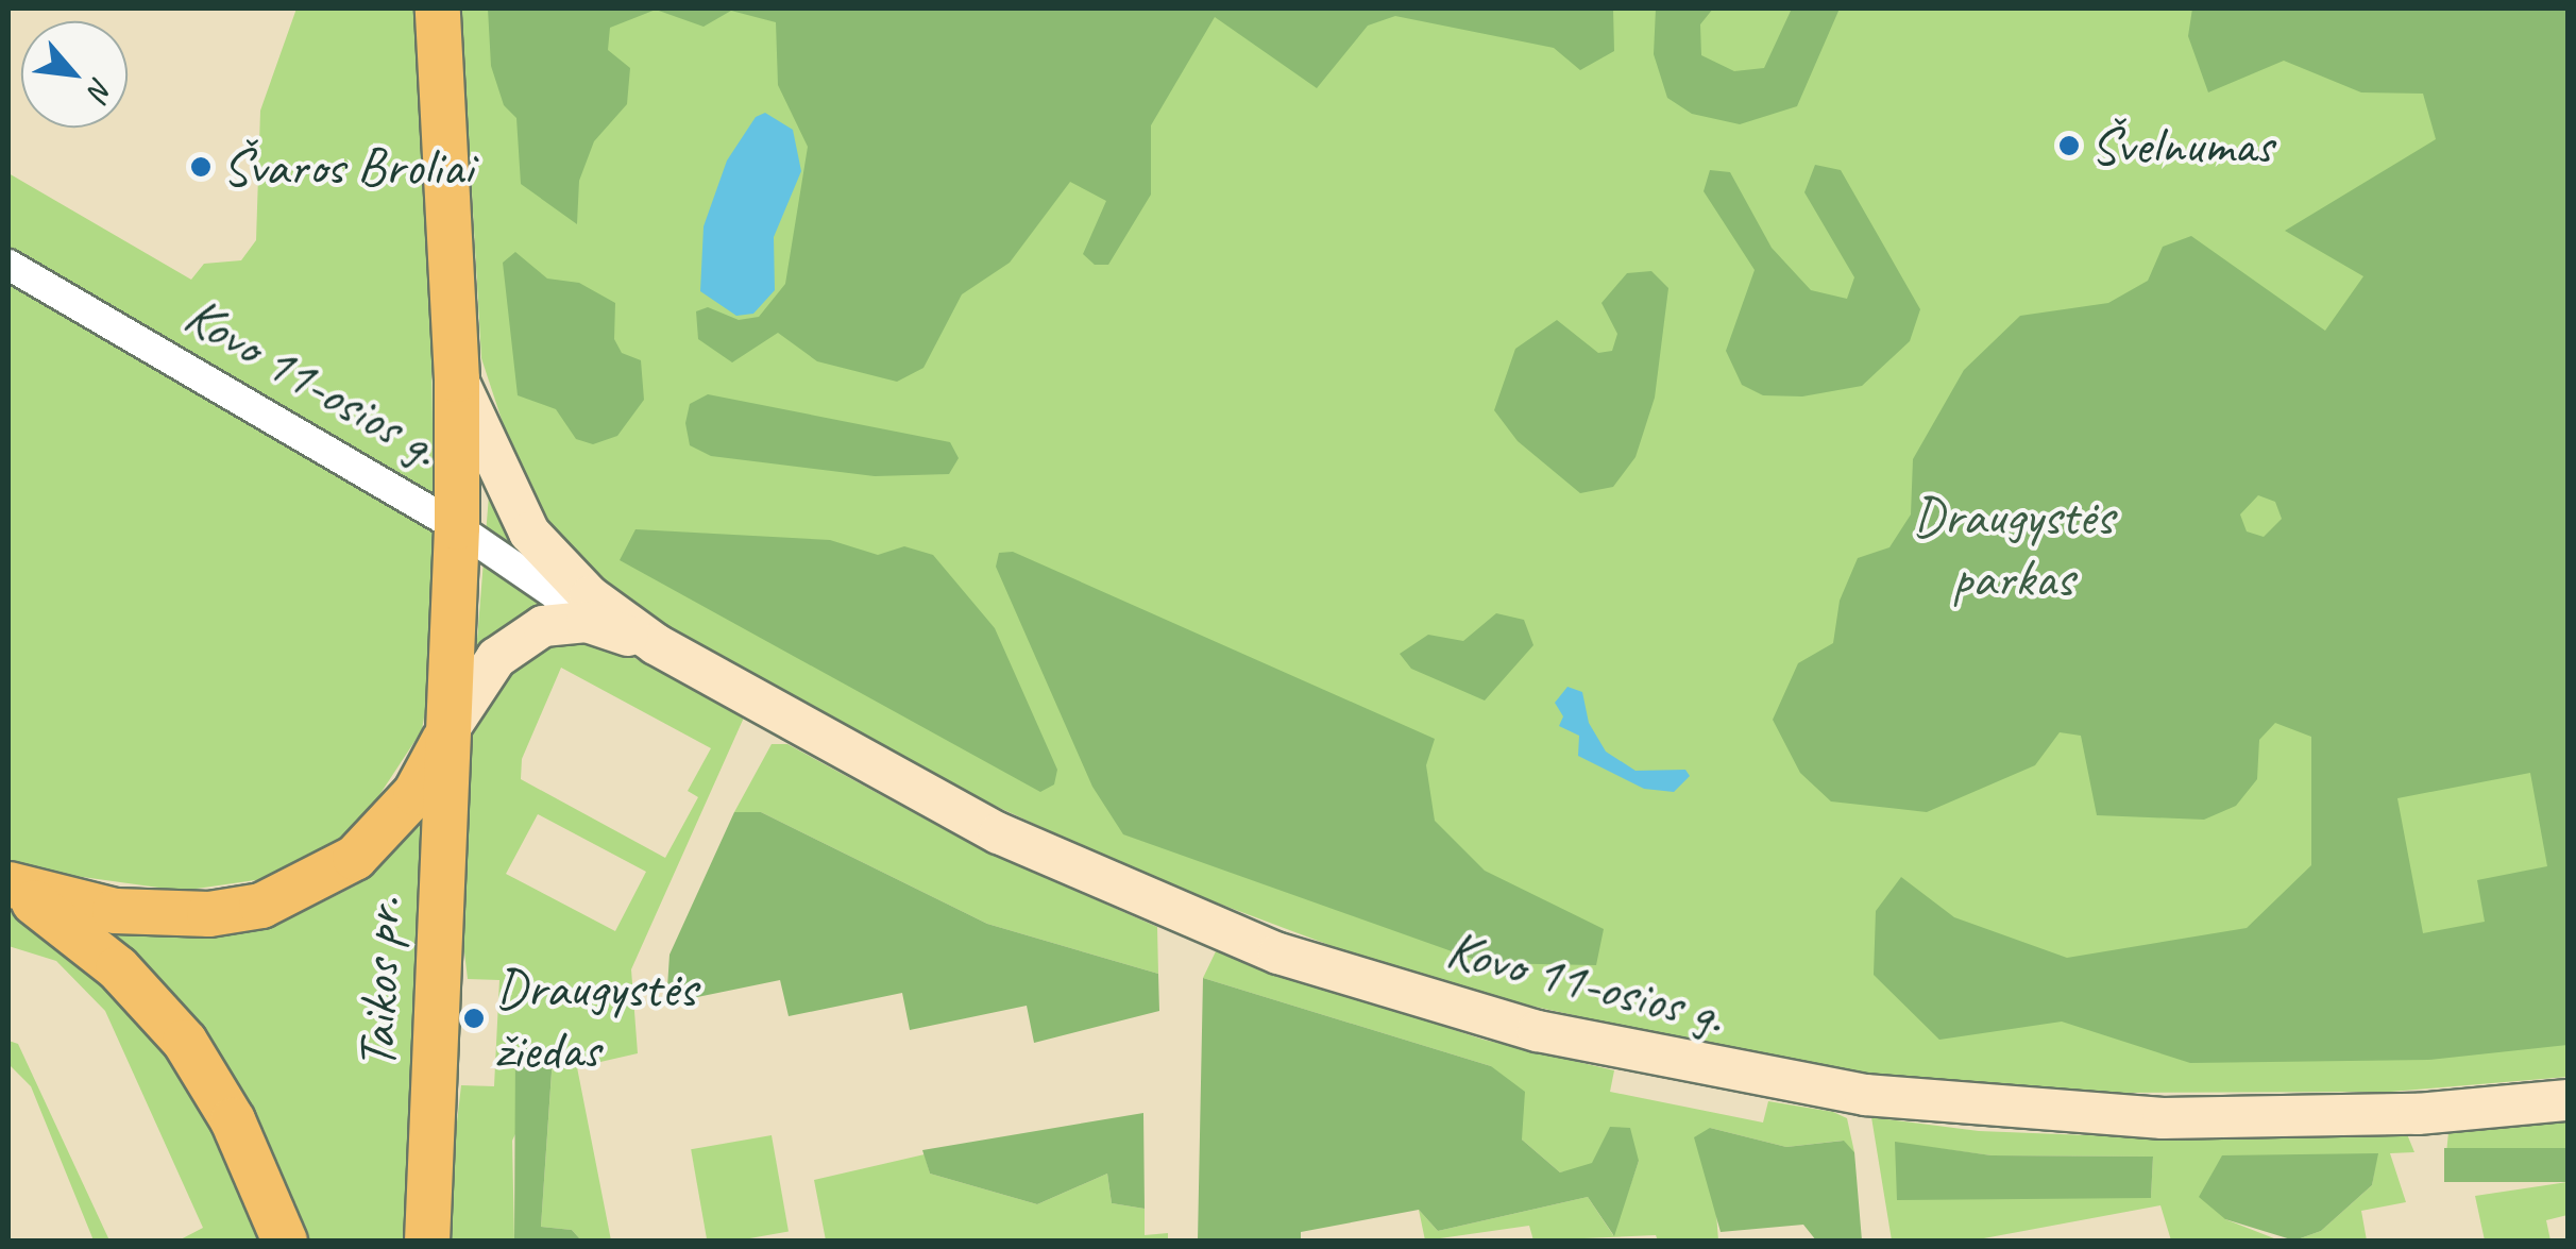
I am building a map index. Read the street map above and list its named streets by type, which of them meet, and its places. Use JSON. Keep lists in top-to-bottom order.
{
  "streets": {
    "main road": ["Kovo 11-osios g.", "Taikos pr."]
  },
  "parks": ["Draugystės parkas"],
  "places": ["Švelnumas", "Švaros Broliai", "Draugystės žiedas"],
  "north": "bottom right"
}
